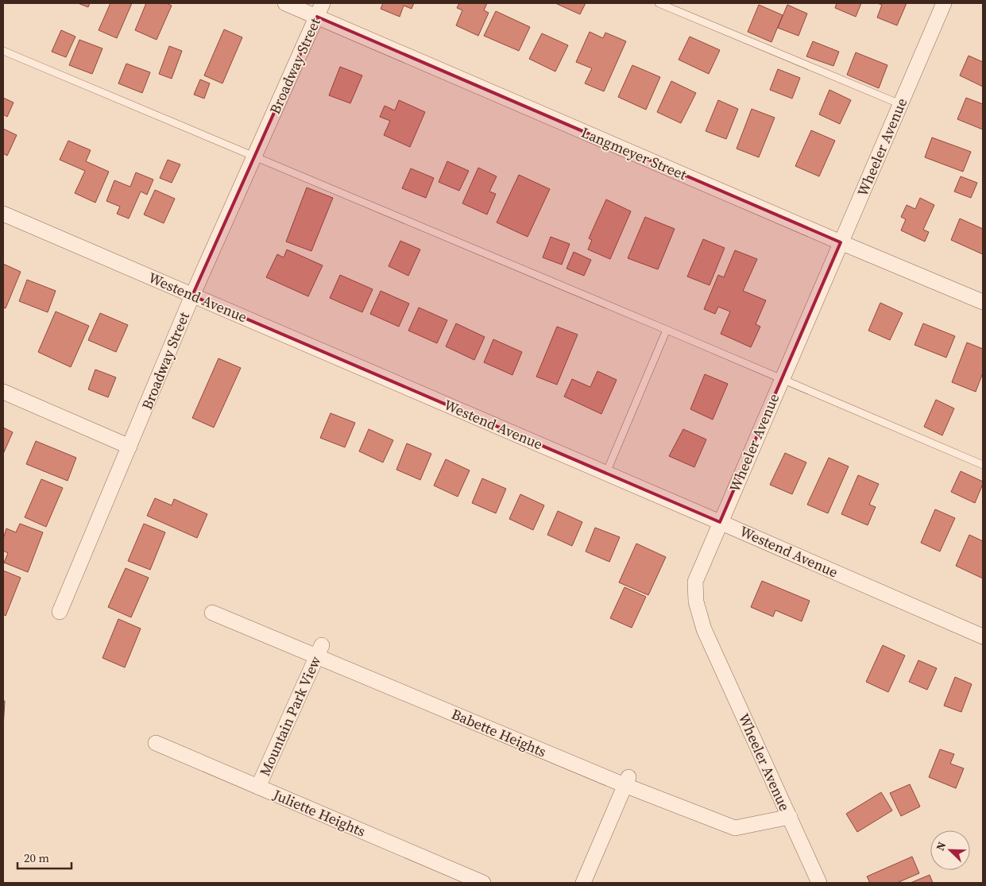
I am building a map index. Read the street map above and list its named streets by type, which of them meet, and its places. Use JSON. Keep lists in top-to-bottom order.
{
  "streets": {
    "street": [
      "Broadway Street",
      "Wheeler Avenue",
      "Langmeyer Street",
      "Westend Avenue",
      "Mountain Park View",
      "Babette Heights",
      "Juliette Heights"
    ]
  },
  "crossings": [
    ["Broadway Street", "Langmeyer Street"],
    ["Broadway Street", "Westend Avenue"],
    ["Wheeler Avenue", "Langmeyer Street"],
    ["Wheeler Avenue", "Westend Avenue"],
    ["Wheeler Avenue", "Babette Heights"],
    ["Mountain Park View", "Babette Heights"],
    ["Mountain Park View", "Juliette Heights"]
  ],
  "scale_bar": "20 m",
  "north": "top left"
}
